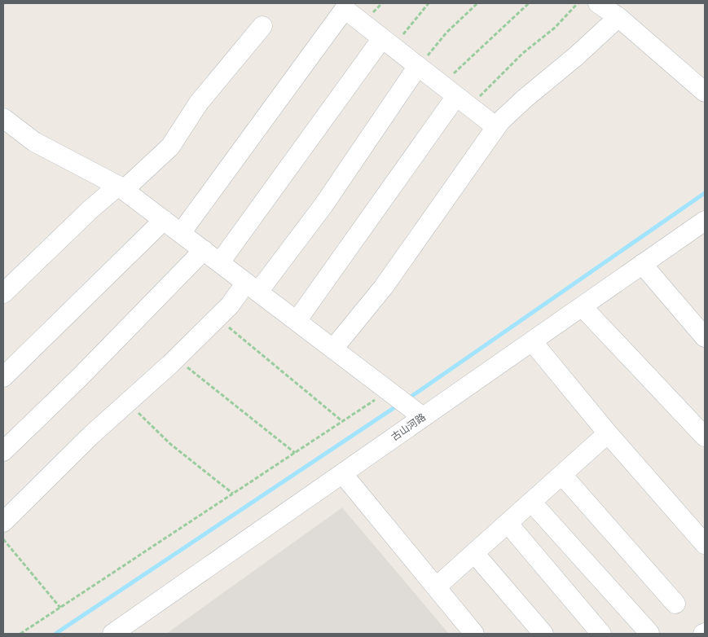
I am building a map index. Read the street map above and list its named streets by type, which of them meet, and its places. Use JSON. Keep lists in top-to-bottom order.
{
  "streets": {
    "street": ["古山河路"]
  }
}
